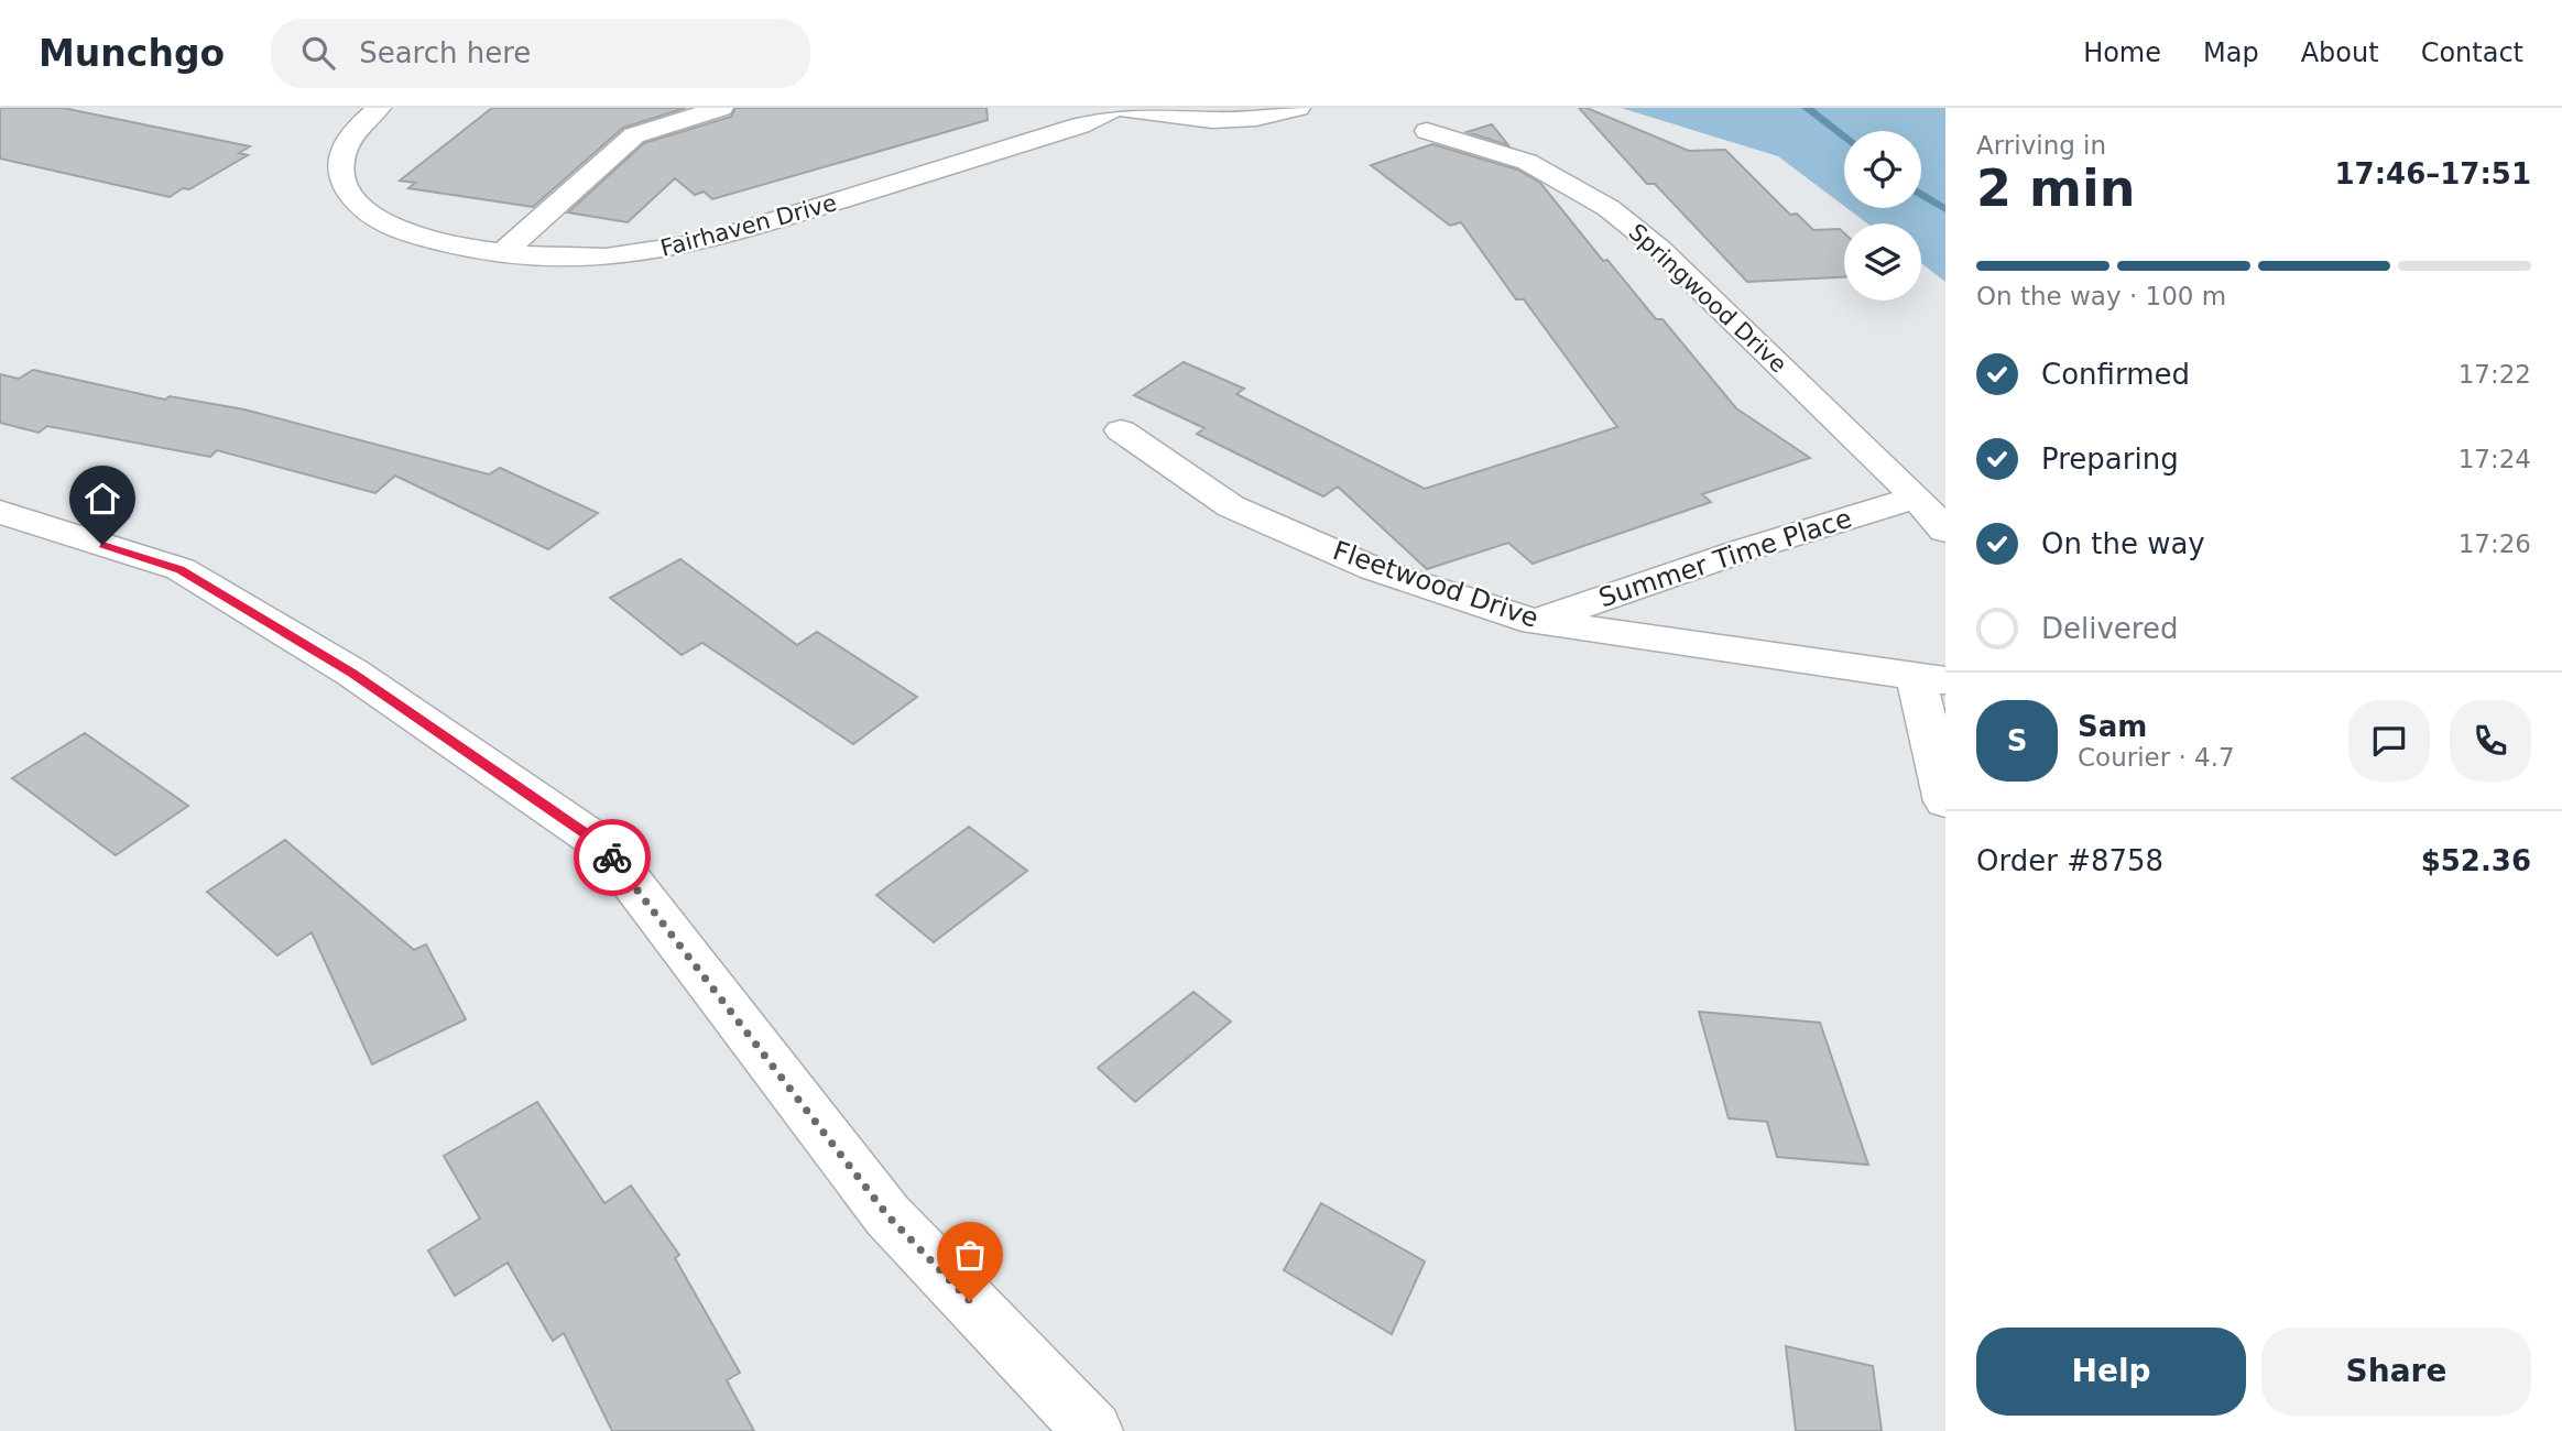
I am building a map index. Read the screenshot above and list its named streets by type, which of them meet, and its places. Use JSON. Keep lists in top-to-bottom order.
{
  "streets": {
    "street": [
      "Fairhaven Drive",
      "Springwood Drive",
      "Summer Time Place",
      "Fleetwood Drive"
    ]
  },
  "crossings": [
    ["Springwood Drive", "Summer Time Place"],
    ["Summer Time Place", "Fleetwood Drive"]
  ],
  "page": {
    "header": "Munchgo",
    "search": "Search here",
    "nav": [
      "Home",
      "Map",
      "About",
      "Contact"
    ],
    "heading": ["2 min", "Arriving in", "17:46–17:51"],
    "panel": [
      "Sam",
      "Courier · 4.7",
      "Order #8758",
      "$52.36"
    ],
    "bar": "On the way · 100 m",
    "list": [
      ["Confirmed", "17:22"],
      ["Preparing", "17:24"],
      ["On the way", "17:26"],
      "Delivered"
    ],
    "round": "S",
    "buttons": ["Help", "Share"]
  }
}
